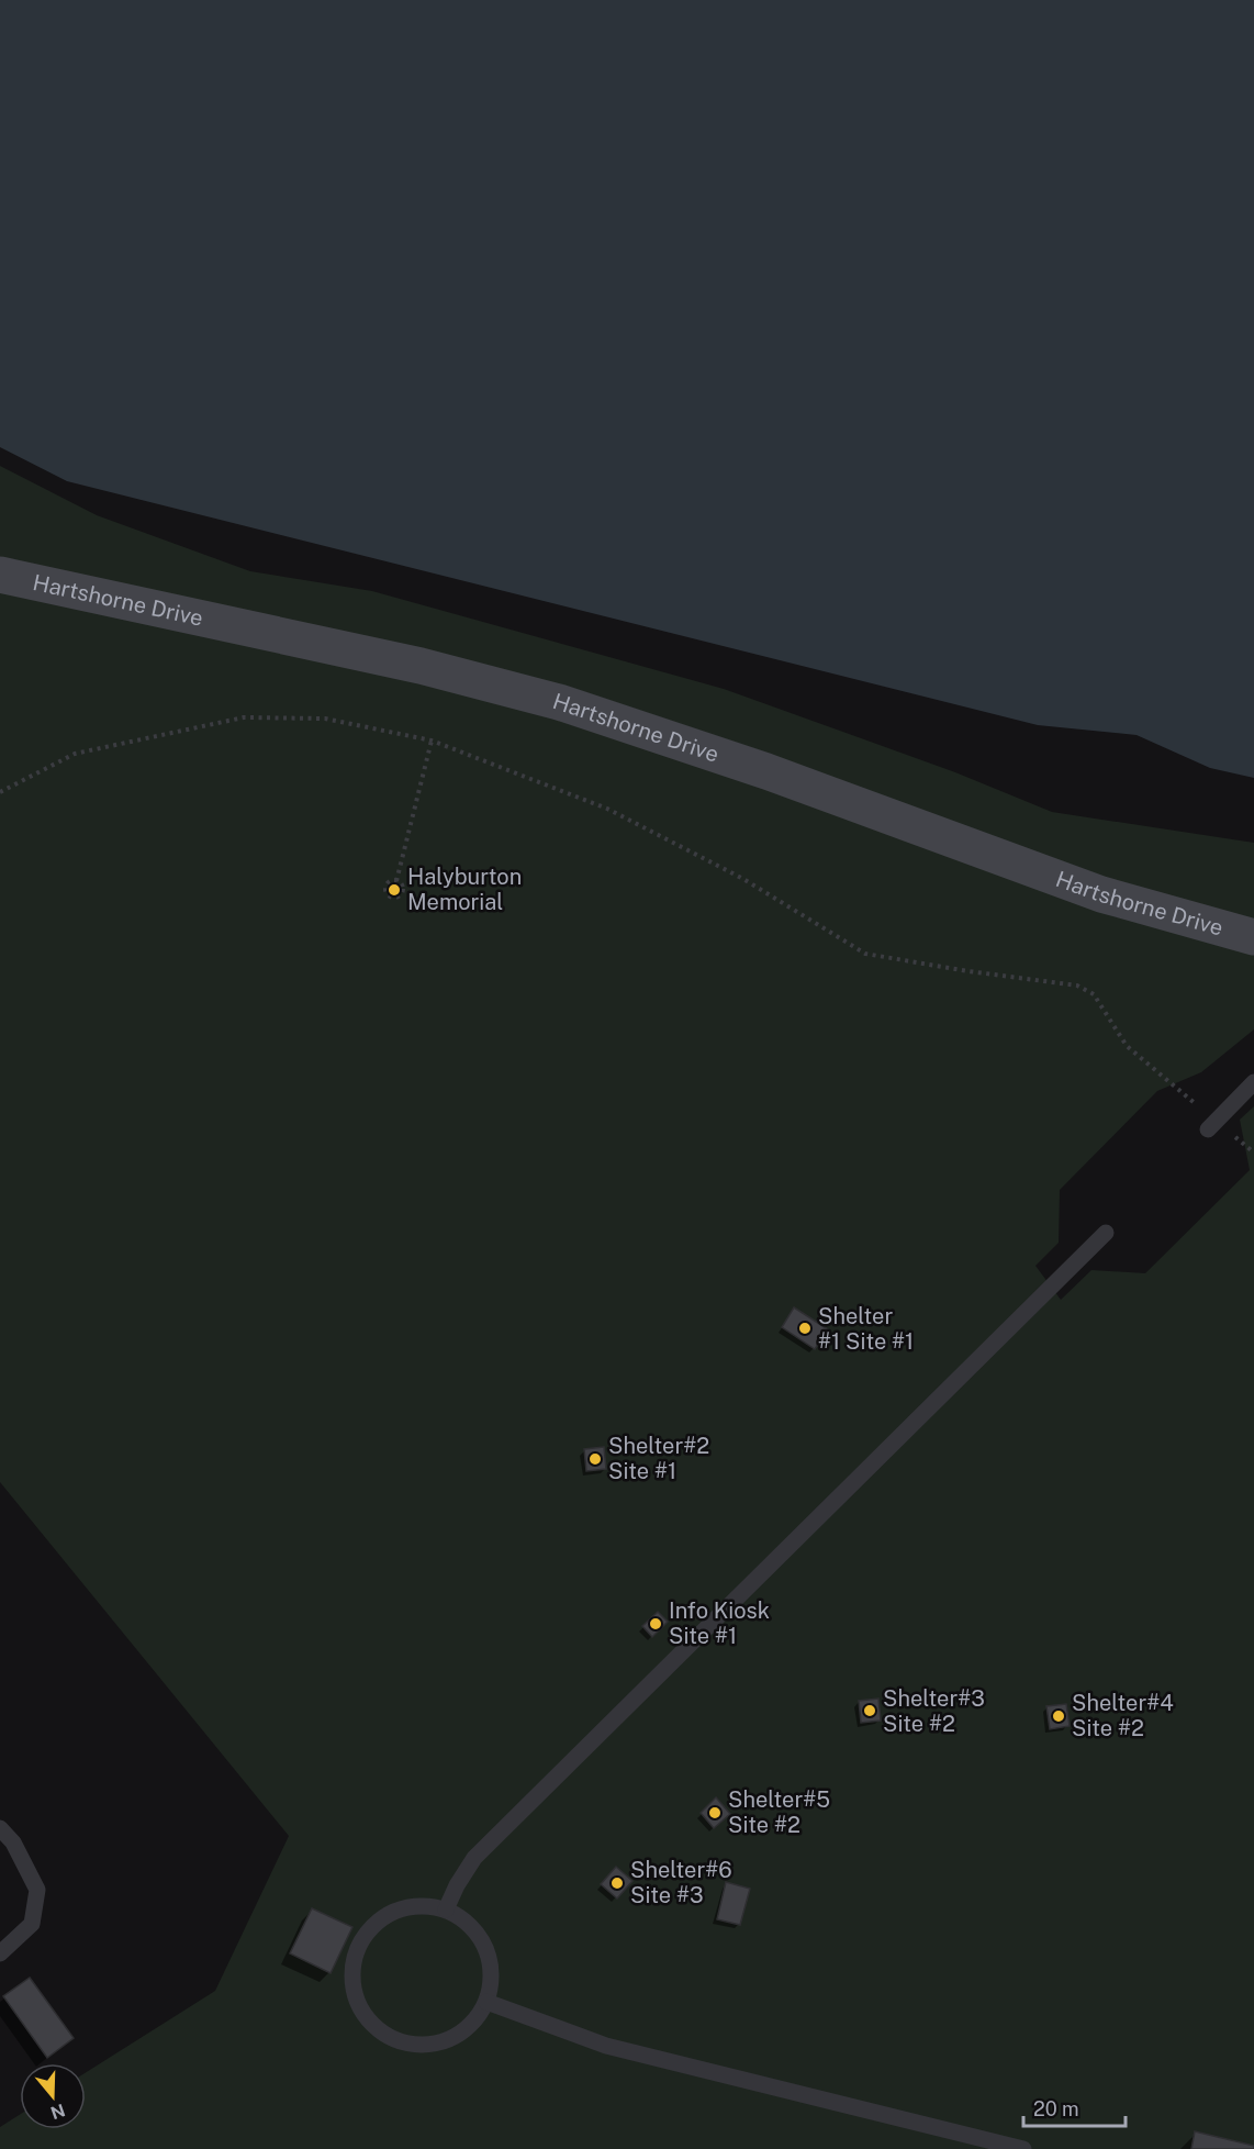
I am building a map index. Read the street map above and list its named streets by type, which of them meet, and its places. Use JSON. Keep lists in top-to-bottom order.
{
  "streets": {
    "main road": ["Hartshorne Drive"]
  },
  "places": [
    "Halyburton Memorial",
    "Shelter #1 Site #1",
    "Shelter#2 Site #1",
    "Info Kiosk Site #1",
    "Shelter#3 Site #2",
    "Shelter#4 Site #2",
    "Shelter#5 Site #2",
    "Shelter#6 Site #3"
  ],
  "scale_bar": "20 m",
  "north": "bottom"
}
